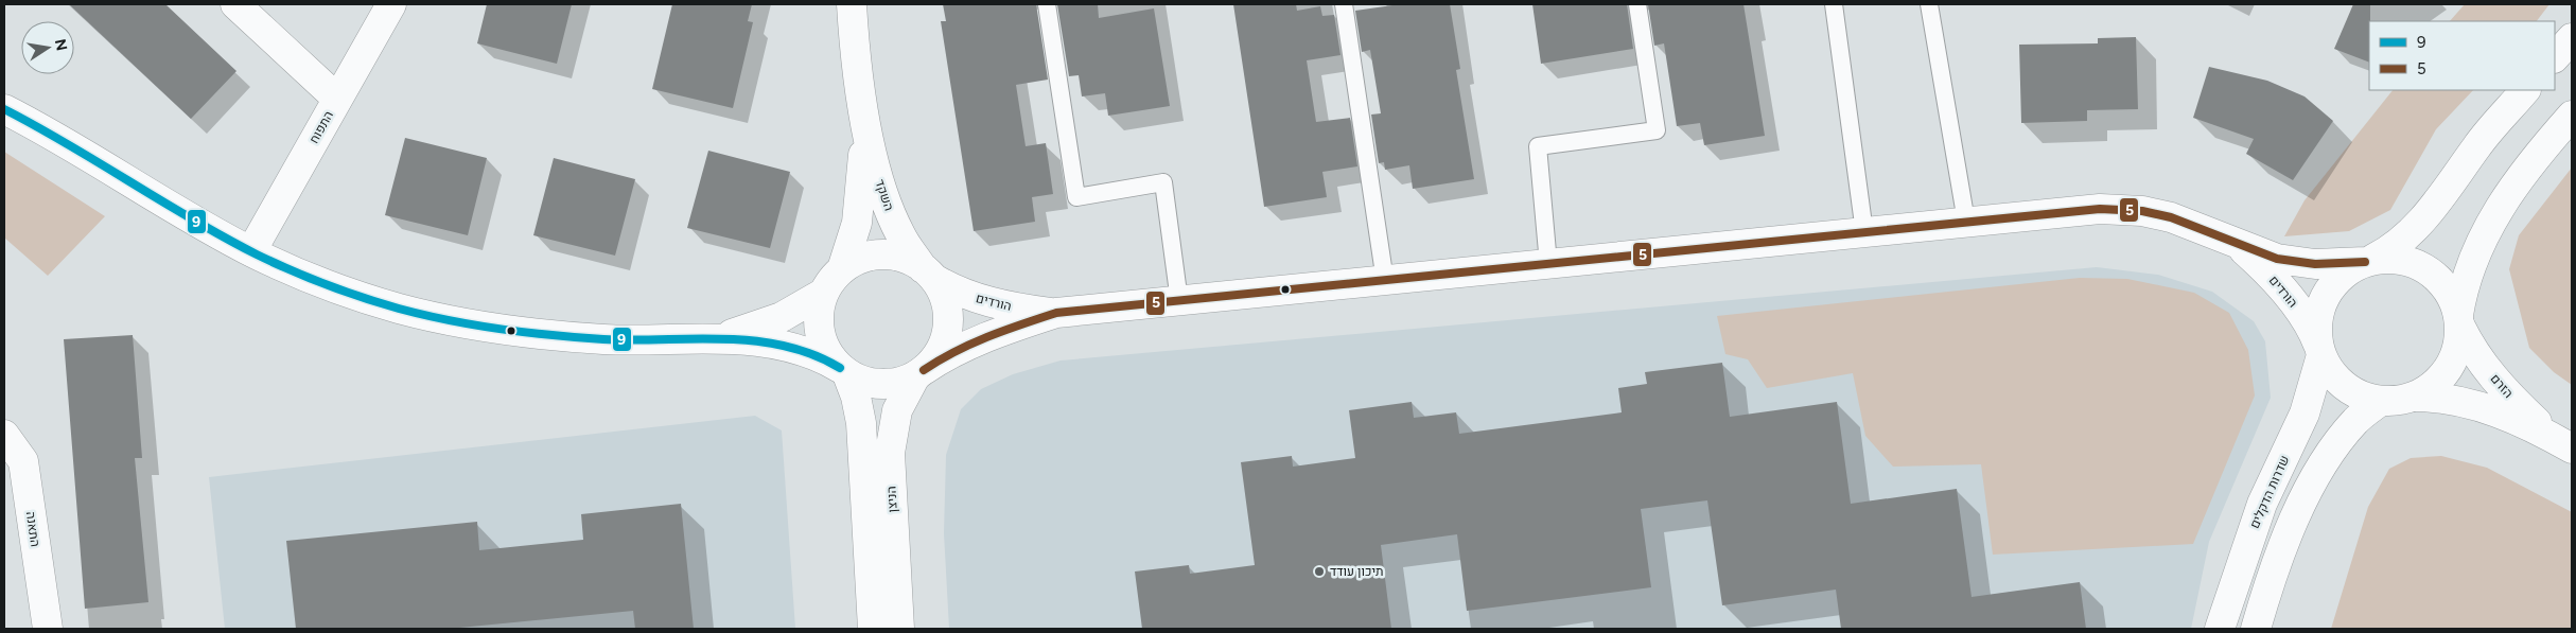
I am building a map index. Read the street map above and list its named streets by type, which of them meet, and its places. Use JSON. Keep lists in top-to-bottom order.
{
  "streets": {
    "street": [
      "התפוח",
      "השקד",
      "הורדים",
      "הזרם",
      "שדרות הדקלים",
      "הניצן",
      "התאנה"
    ]
  },
  "crossings": [
    ["השקד", "הורדים"],
    ["השקד", "הניצן"],
    ["הורדים", "הזרם"],
    ["הורדים", "שדרות הדקלים"],
    ["הורדים", "הניצן"],
    ["הזרם", "שדרות הדקלים"]
  ],
  "places": ["תיכון עודד"],
  "lines": ["transit line 9", "transit line 5"],
  "legend": ["9", "5"],
  "north": "right"
}
